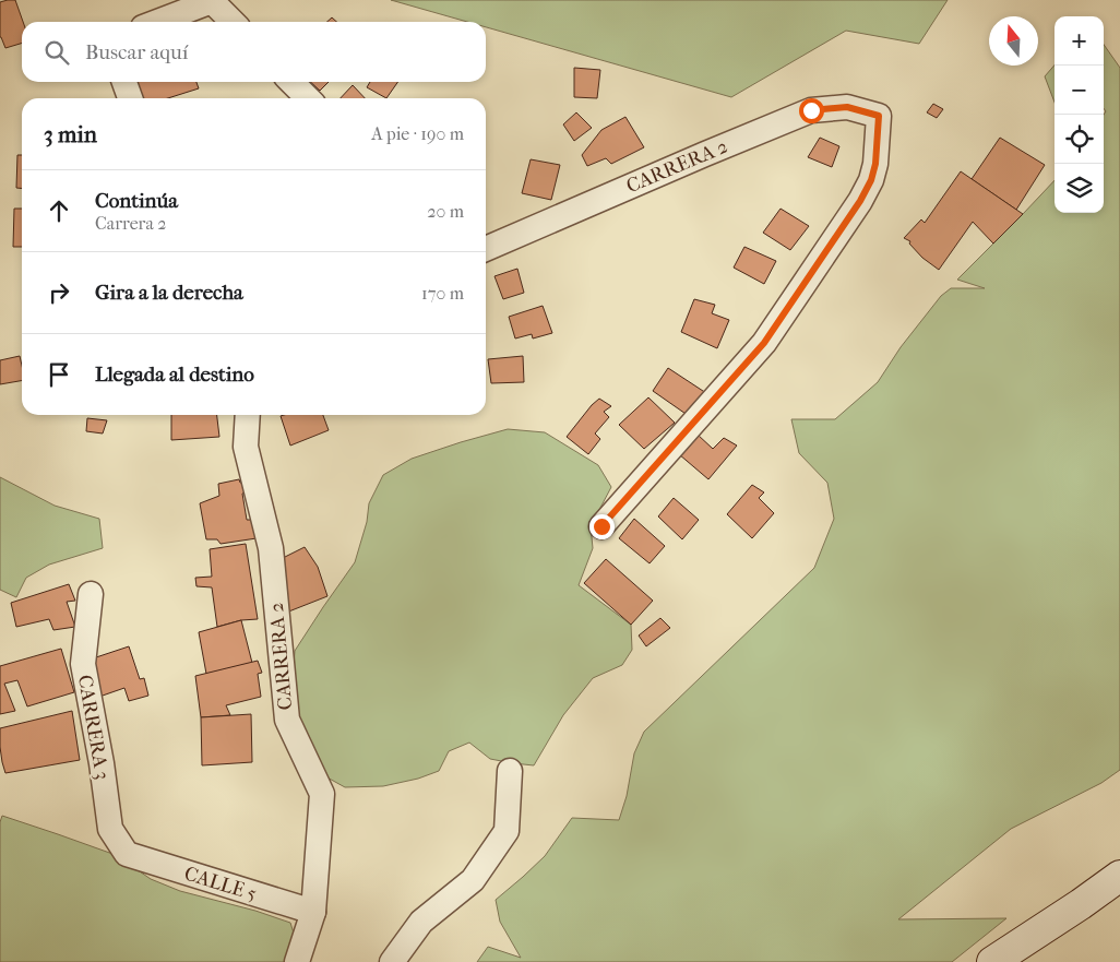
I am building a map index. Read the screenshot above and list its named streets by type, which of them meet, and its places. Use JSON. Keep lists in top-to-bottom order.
{
  "streets": {
    "street": ["CARRERA 2", "CARRERA 3", "CALLE 5"]
  },
  "crossings": [
    ["CARRERA 2", "CALLE 5"],
    ["CARRERA 3", "CALLE 5"]
  ],
  "north": "top",
  "page": {
    "map_buttons": ["+", "−"],
    "search": "Buscar aquí",
    "heading": ["3 min", "A pie · 190 m"],
    "list": [
      ["Continúa", "Carrera 2", "20 m"],
      ["Gira a la derecha", "170 m"],
      "Llegada al destino"
    ]
  }
}
